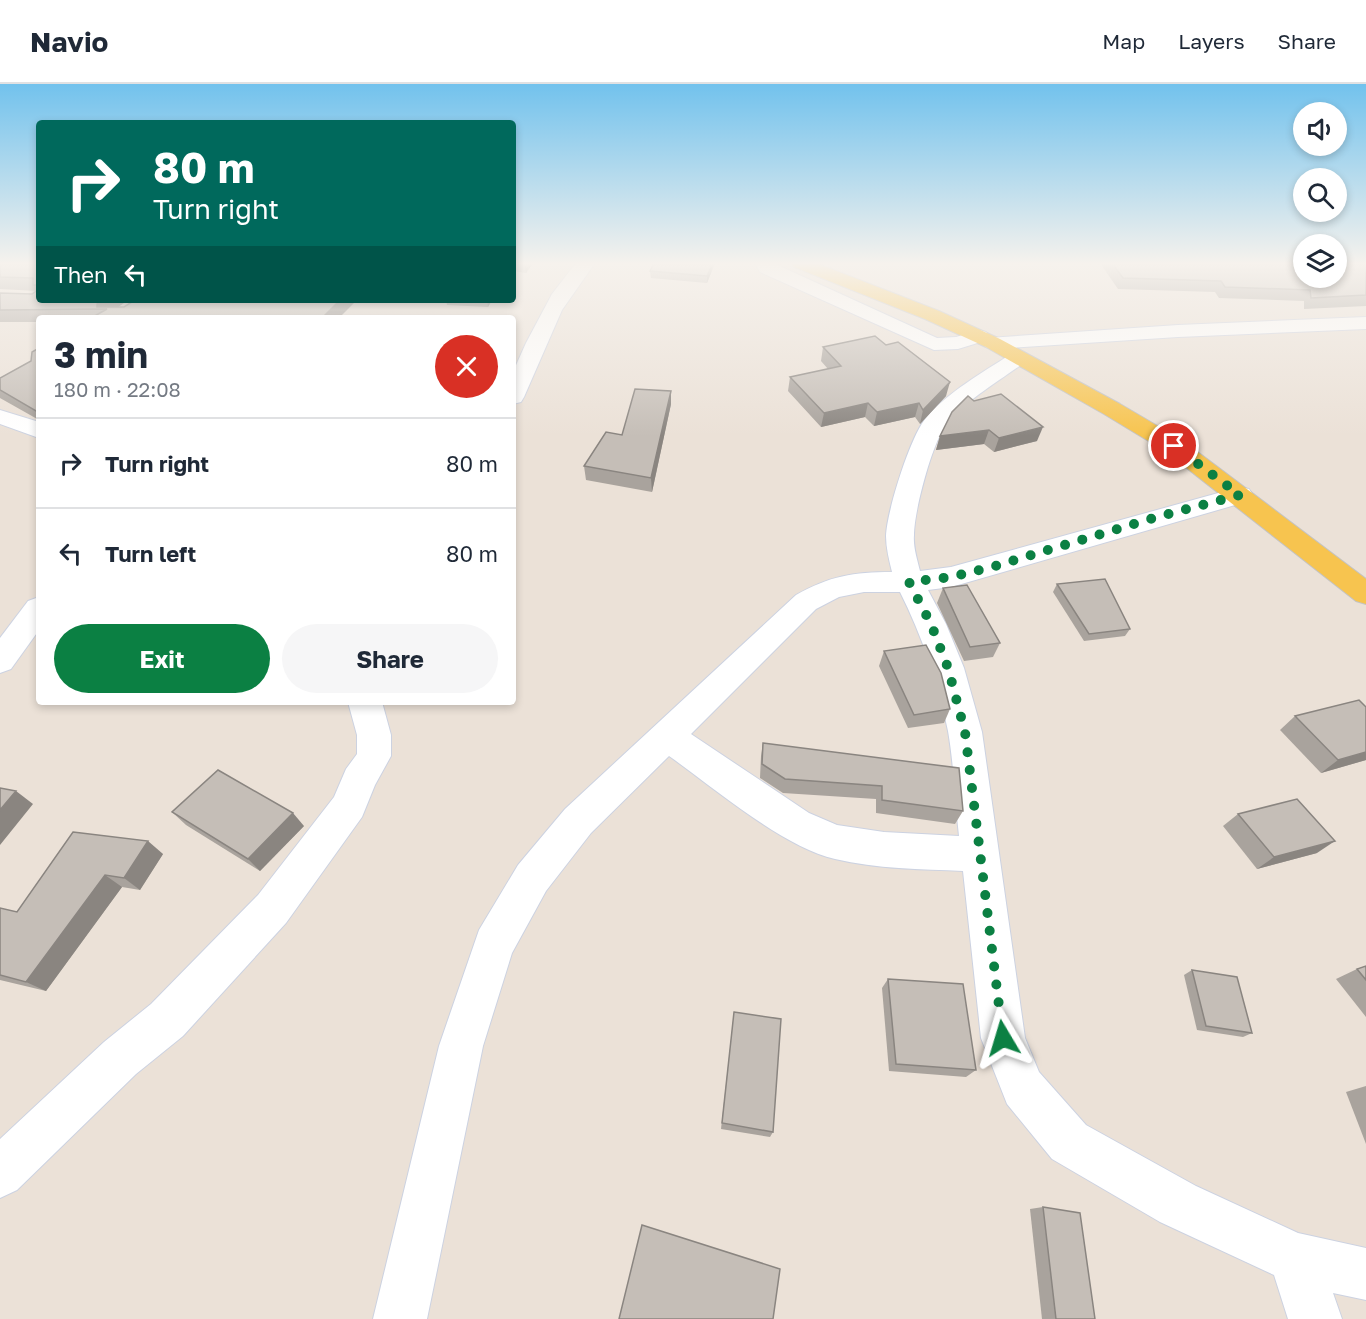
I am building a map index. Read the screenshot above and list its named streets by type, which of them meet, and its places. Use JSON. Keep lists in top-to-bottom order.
{
  "page": {
    "header": "Navio",
    "nav": ["Map", "Layers", "Share"],
    "turn": ["80 m", "Turn right"],
    "then": "Then",
    "heading": ["3 min", "180 m · 22:08"],
    "list": [
      {
        "name": "Turn right",
        "value": "80 m"
      },
      {
        "name": "Turn left",
        "value": "80 m"
      }
    ],
    "buttons": ["Exit", "Share"]
  }
}
